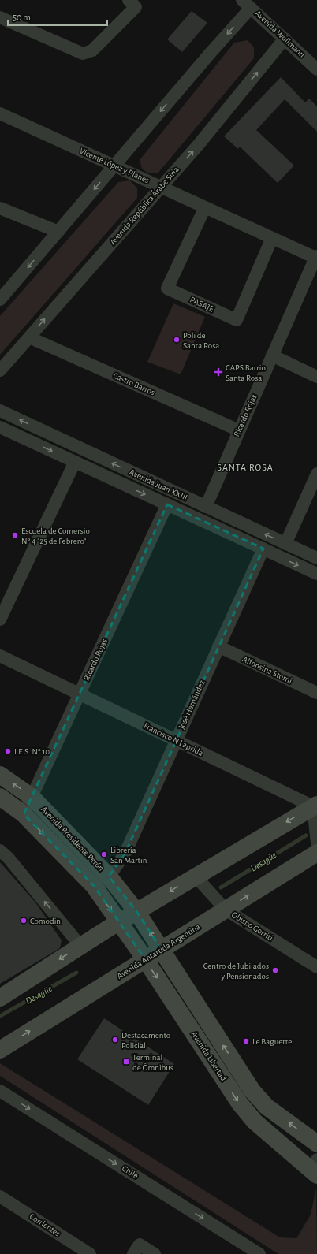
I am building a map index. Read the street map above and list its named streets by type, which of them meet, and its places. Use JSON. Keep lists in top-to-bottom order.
{
  "streets": {
    "main road": ["Avenida Presidente Perón", "Avenida Antartida Argentina", "Avenida Libertad"],
    "street": [
      "Avenida Wollmann",
      "Vicente López y Planes",
      "Avenida República Árabe Siria",
      "PASAJE",
      "Castro Barros",
      "Ricardo Rojas",
      "Avenida Juan XXIII",
      "Alfonsina Storni",
      "José Hernández",
      "Francisco N Laprida",
      "Obispo Gorriti",
      "Chile",
      "Corrientes"
    ]
  },
  "crossings": [
    ["Avenida Wollmann", "Avenida República Árabe Siria"],
    ["Vicente López y Planes", "Avenida República Árabe Siria"],
    ["Vicente López y Planes", "PASAJE"],
    ["Vicente López y Planes", "Ricardo Rojas"],
    ["Avenida República Árabe Siria", "Castro Barros"],
    ["Castro Barros", "Ricardo Rojas"],
    ["Ricardo Rojas", "Avenida Juan XXIII"],
    ["Ricardo Rojas", "Francisco N Laprida"],
    ["Ricardo Rojas", "Avenida Presidente Perón"],
    ["Avenida Juan XXIII", "José Hernández"],
    ["Alfonsina Storni", "José Hernández"],
    ["José Hernández", "Francisco N Laprida"],
    ["José Hernández", "Avenida Presidente Perón"],
    ["Avenida Presidente Perón", "Avenida Libertad"],
    ["Obispo Gorriti", "Avenida Antartida Argentina"],
    ["Avenida Antartida Argentina", "Avenida Libertad"]
  ],
  "one_way": ["Chile"],
  "districts": ["SANTA ROSA"],
  "water": ["Desagüe"],
  "places": {
    "other": [
      "Poli de Santa Rosa",
      "Escuela de Comersio Nº 4 \"25 de Febrero\"",
      "I.E.S .Nº 10",
      "Librería San Martin",
      "Comodin",
      "Centro de Jubilados y Pensionados",
      "Destacamento Policial",
      "Le Baguette"
    ],
    "health": ["CAPS Barrio Santa Rosa"],
    "transit": ["Terminal de Ómnibus"]
  },
  "scale_bar": "50 m"
}
